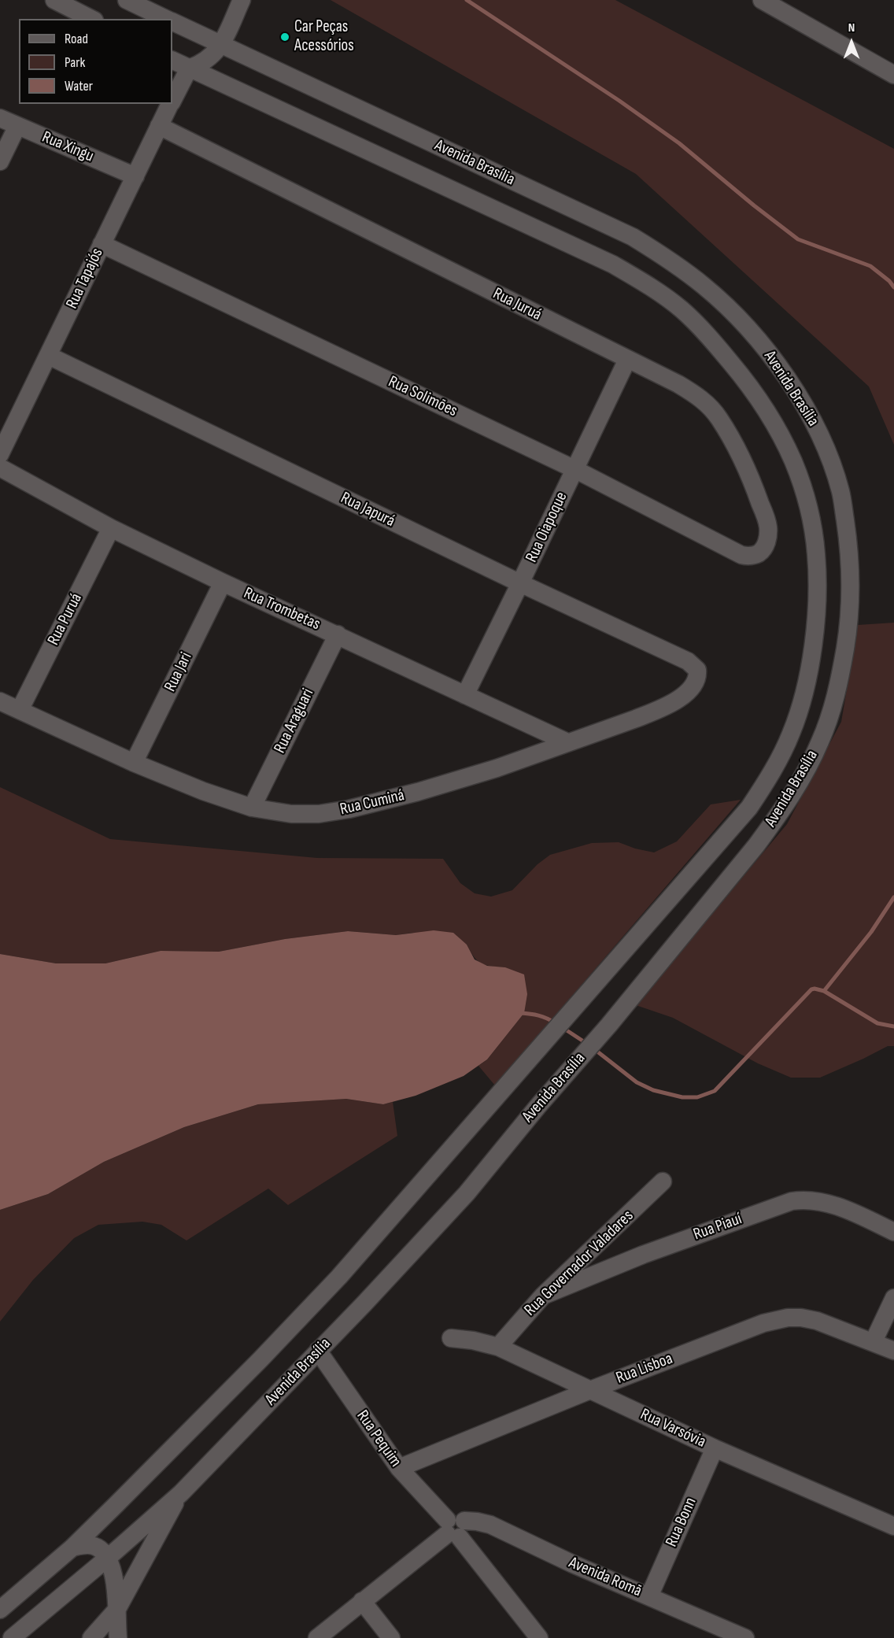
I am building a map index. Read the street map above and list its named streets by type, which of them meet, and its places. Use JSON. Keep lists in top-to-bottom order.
{
  "streets": {
    "street": [
      "Rua Xingu",
      "Avenida Brasília",
      "Rua Tapajós",
      "Rua Juruá",
      "Rua Solimões",
      "Rua Japurá",
      "Rua Oiapoque",
      "Rua Trombetas",
      "Rua Puruá",
      "Rua Jari",
      "Rua Araguari",
      "Rua Cuminá",
      "Rua Piauí",
      "Rua Governador Valadares",
      "Rua Lisboa",
      "Rua Varsóvia",
      "Rua Pequim",
      "Rua Bonn",
      "Avenida Romã"
    ]
  },
  "crossings": [
    ["Rua Xingu", "Rua Tapajós"],
    ["Avenida Brasília", "Rua Tapajós"],
    ["Avenida Brasília", "Rua Pequim"],
    ["Rua Tapajós", "Rua Juruá"],
    ["Rua Tapajós", "Rua Solimões"],
    ["Rua Tapajós", "Rua Japurá"],
    ["Rua Juruá", "Rua Solimões"],
    ["Rua Juruá", "Rua Oiapoque"],
    ["Rua Solimões", "Rua Oiapoque"],
    ["Rua Japurá", "Rua Oiapoque"],
    ["Rua Japurá", "Rua Cuminá"],
    ["Rua Oiapoque", "Rua Trombetas"],
    ["Rua Trombetas", "Rua Puruá"],
    ["Rua Trombetas", "Rua Jari"],
    ["Rua Trombetas", "Rua Araguari"],
    ["Rua Trombetas", "Rua Cuminá"],
    ["Rua Puruá", "Rua Cuminá"],
    ["Rua Jari", "Rua Cuminá"],
    ["Rua Araguari", "Rua Cuminá"],
    ["Rua Piauí", "Rua Governador Valadares"],
    ["Rua Governador Valadares", "Rua Varsóvia"],
    ["Rua Lisboa", "Rua Varsóvia"],
    ["Rua Lisboa", "Rua Pequim"],
    ["Rua Varsóvia", "Rua Bonn"],
    ["Rua Pequim", "Avenida Romã"],
    ["Rua Bonn", "Avenida Romã"]
  ],
  "places": ["Car Peças Acessórios"],
  "legend": ["Road", "Park", "Water"],
  "north": "top"
}
